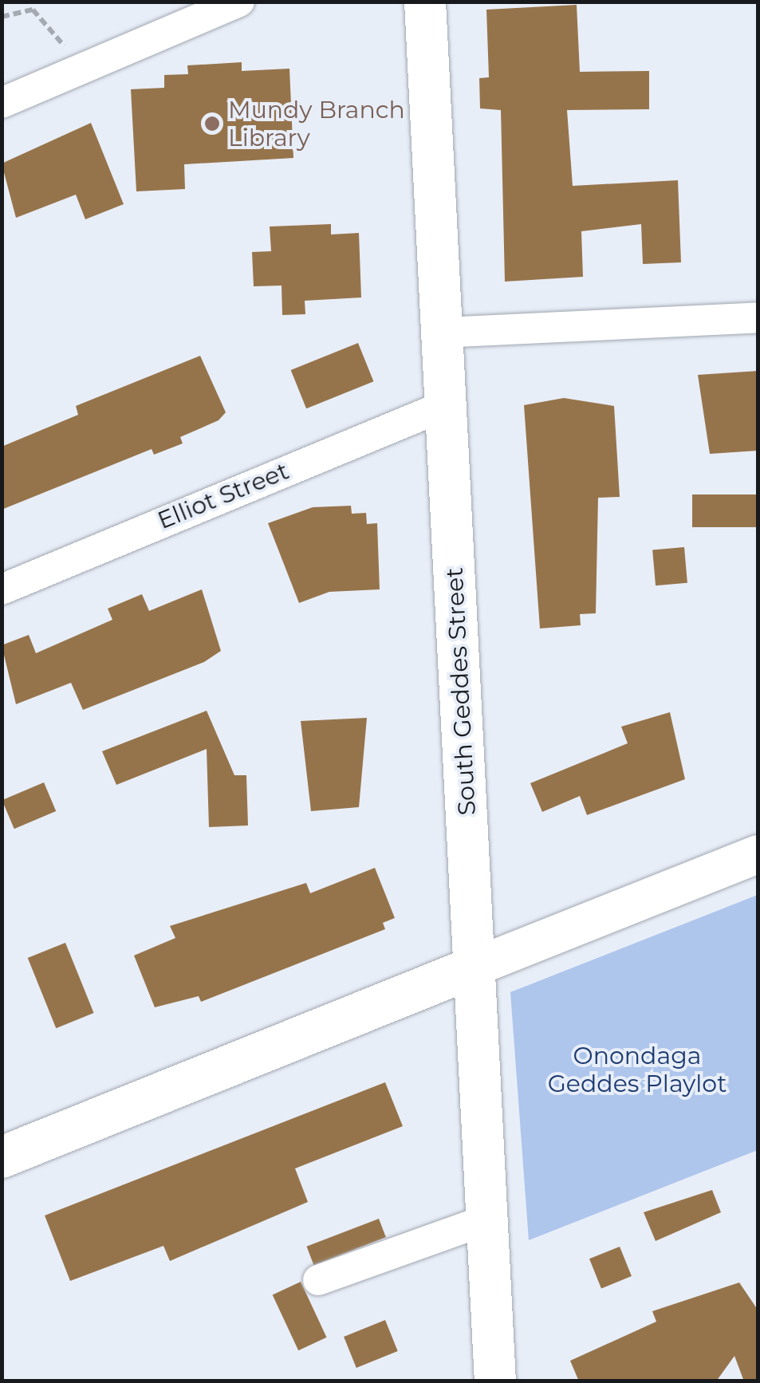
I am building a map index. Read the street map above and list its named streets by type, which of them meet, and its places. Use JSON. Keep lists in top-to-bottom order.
{
  "streets": {
    "main road": ["South Geddes Street"],
    "street": ["Elliot Street"]
  },
  "crossings": [
    ["Elliot Street", "South Geddes Street"]
  ],
  "parks": ["Onondaga Geddes Playlot"],
  "places": ["Mundy Branch Library"]
}
